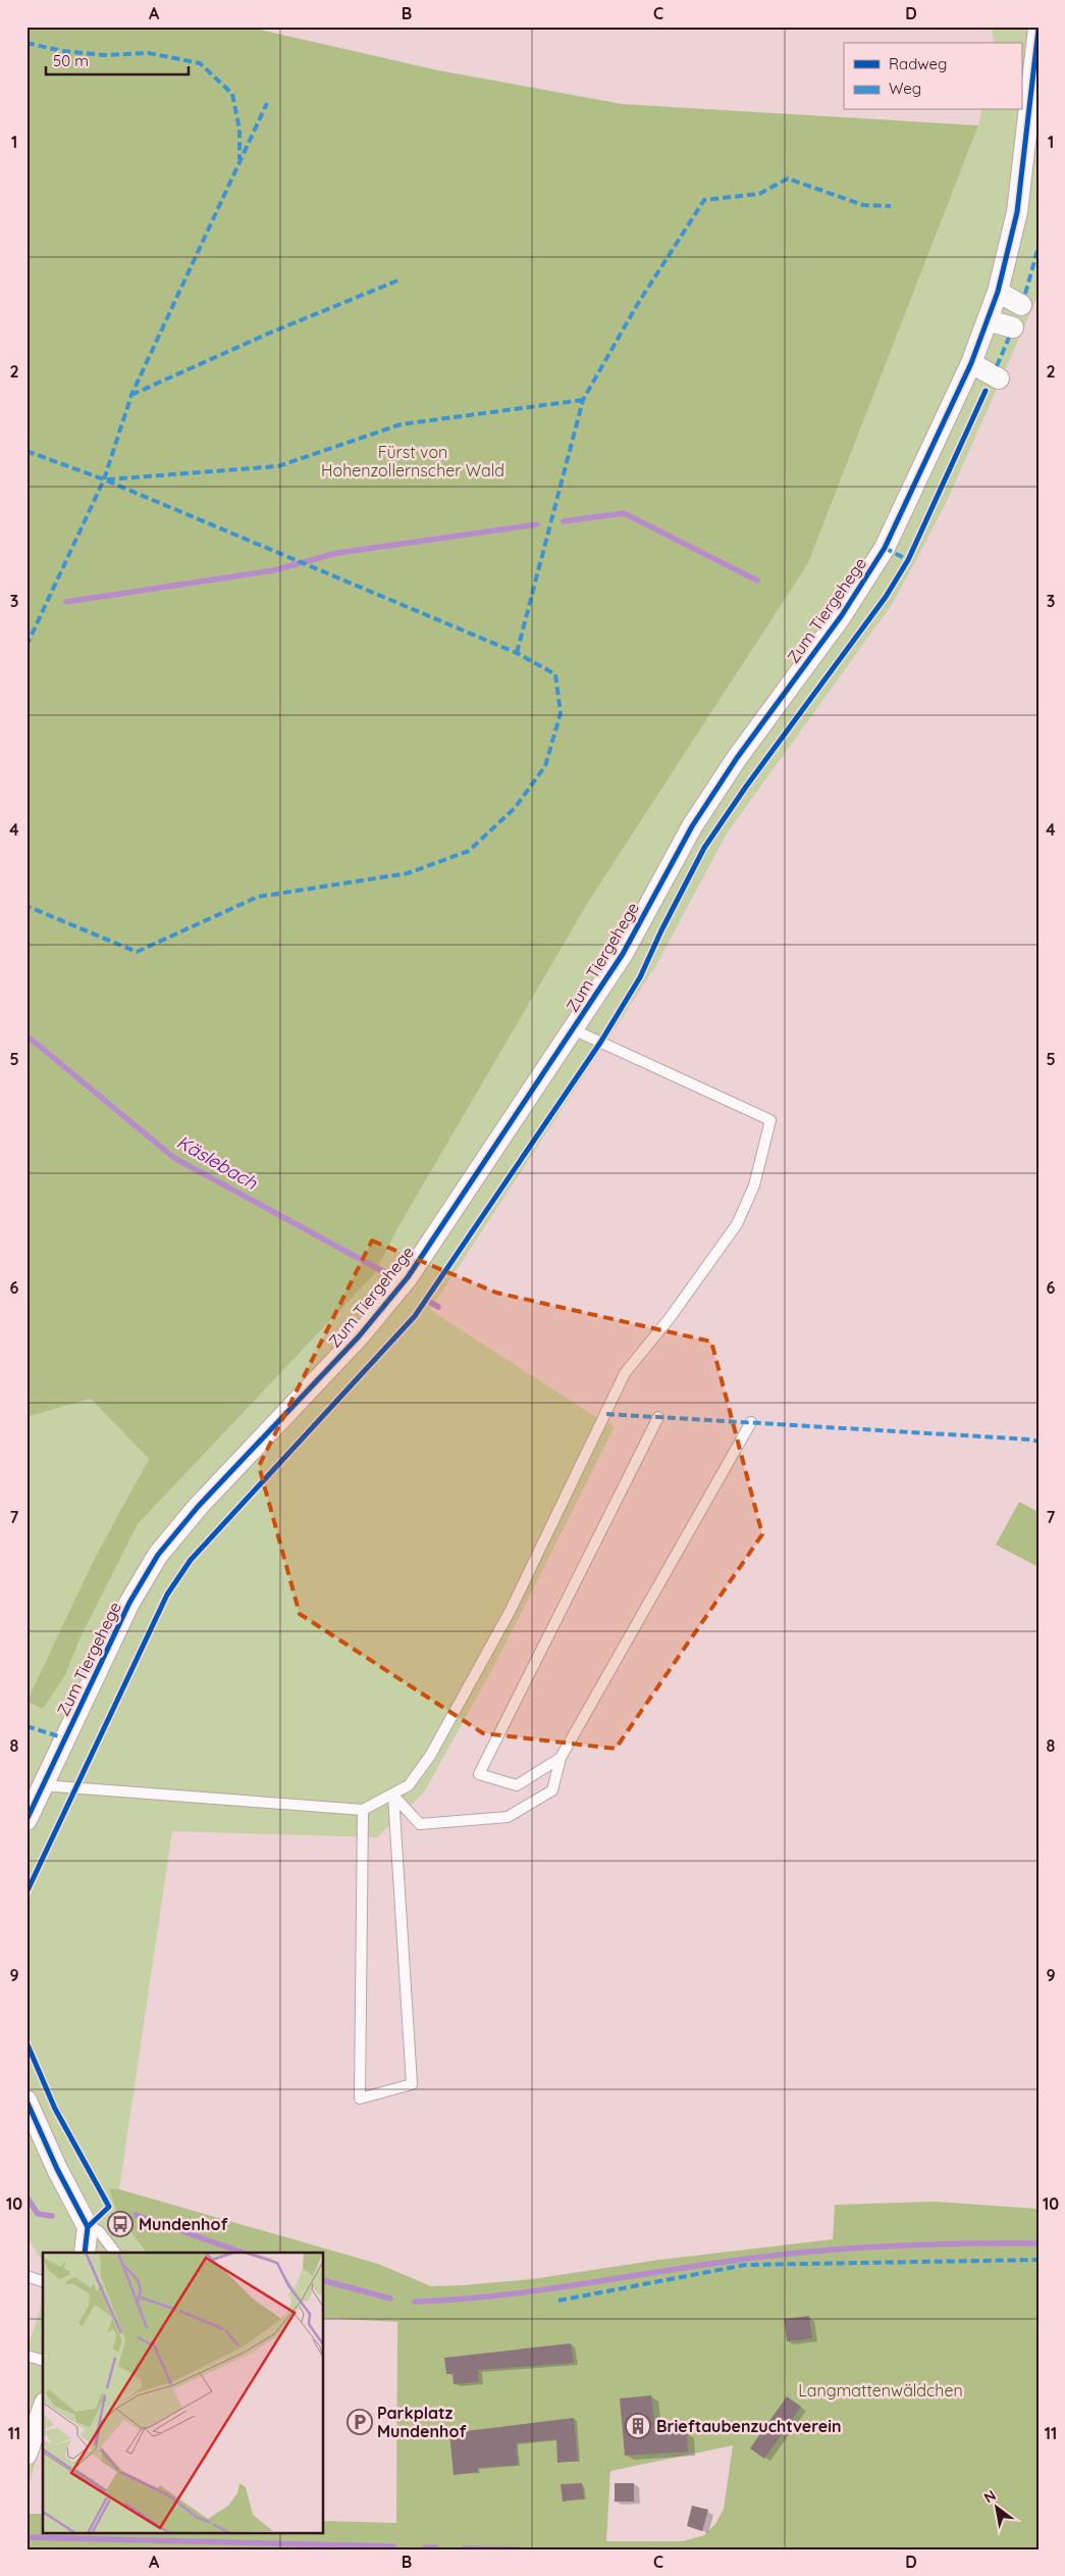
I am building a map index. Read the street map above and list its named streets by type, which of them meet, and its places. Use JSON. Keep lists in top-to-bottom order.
{
  "streets": {
    "street": ["Zum Tiergehege"]
  },
  "water": ["Käslebach"],
  "parks": ["Fürst von Hohenzollernscher Wald", "Langmattenwäldchen"],
  "places": {
    "bus stop": ["Mundenhof"],
    "parking": ["Parkplatz Mundenhof"],
    "building": ["Brieftaubenzuchtverein"]
  },
  "legend": ["Radweg", "Weg"],
  "scale_bar": "50 m",
  "north": "top left",
  "grid": {
    "columns": [
      "A",
      "B",
      "C",
      "D"
    ],
    "rows": [
      "1",
      "2",
      "3",
      "4",
      "5",
      "6",
      "7",
      "8",
      "9",
      "10",
      "11"
    ]
  }
}
